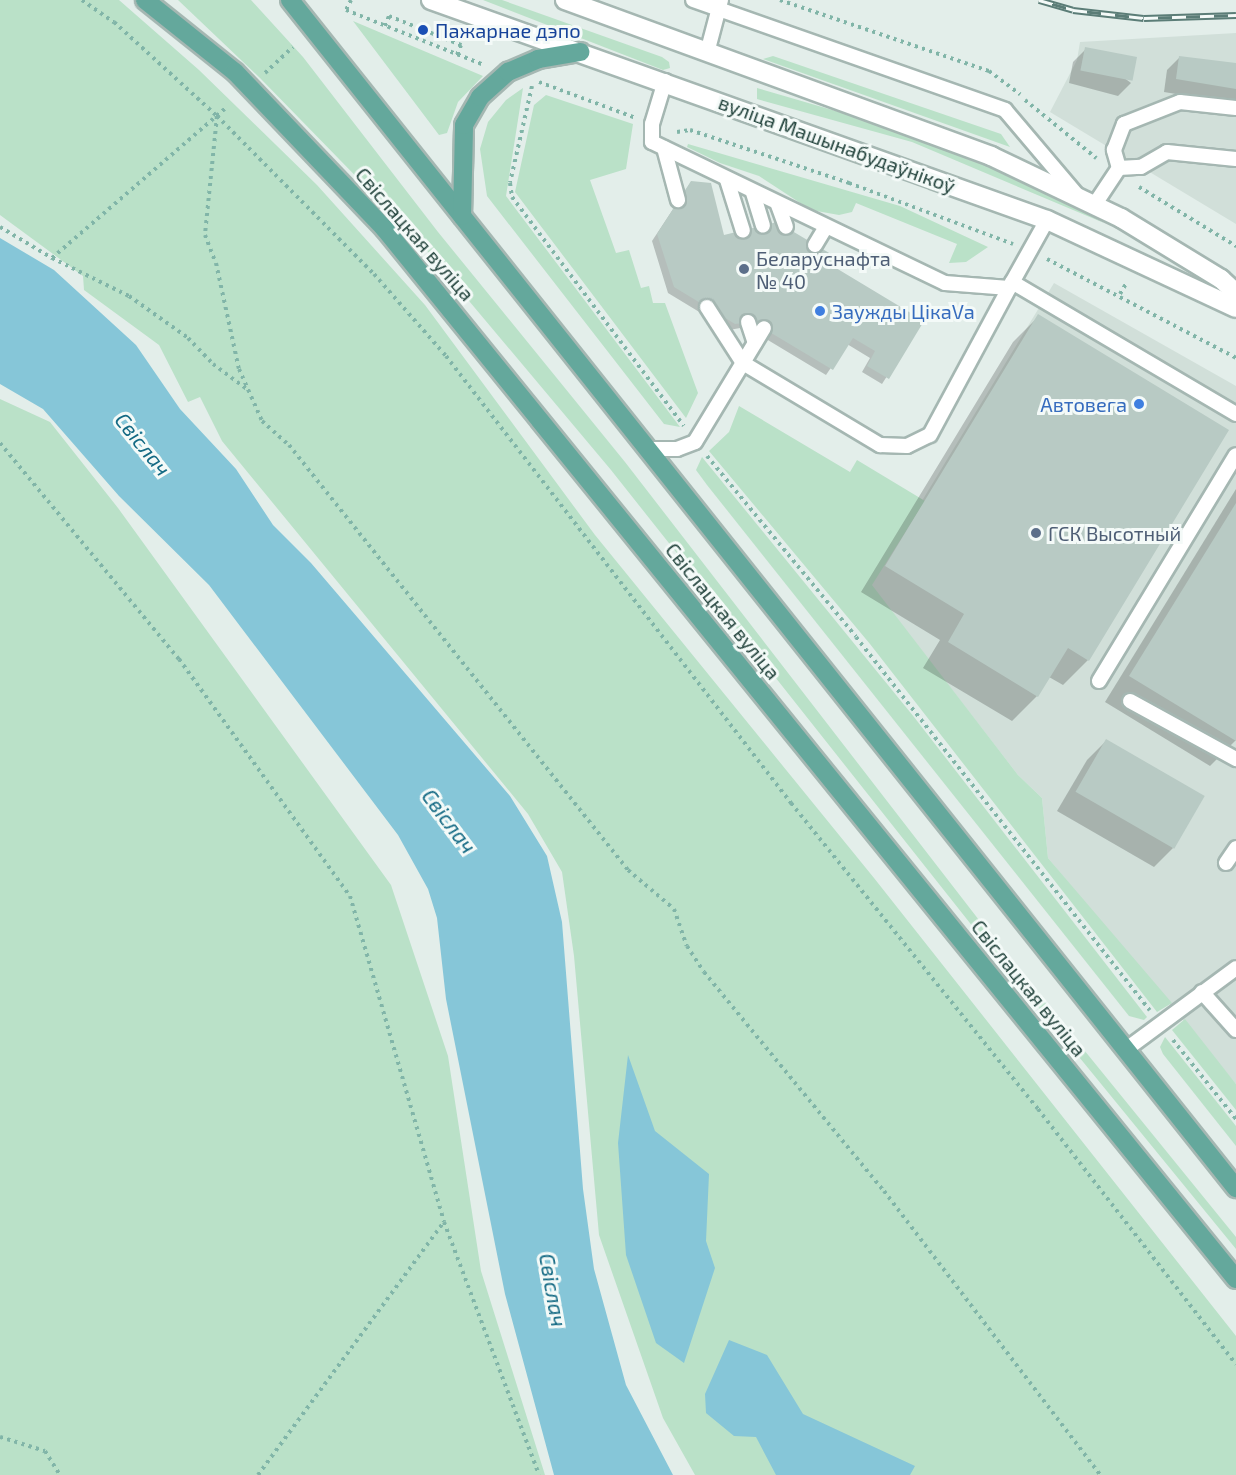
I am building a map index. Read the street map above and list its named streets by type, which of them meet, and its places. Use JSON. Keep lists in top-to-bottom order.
{
  "streets": {
    "main road": ["вуліца Машынабудаўнікоў", "Свіслацкая вуліца"]
  },
  "water": ["Свіслач"],
  "places": [
    "Пажарнае дэпо",
    "Беларуснафта № 40",
    "Заужды ЦікаVа",
    "Автовега",
    "ГСК Высотный"
  ]
}
